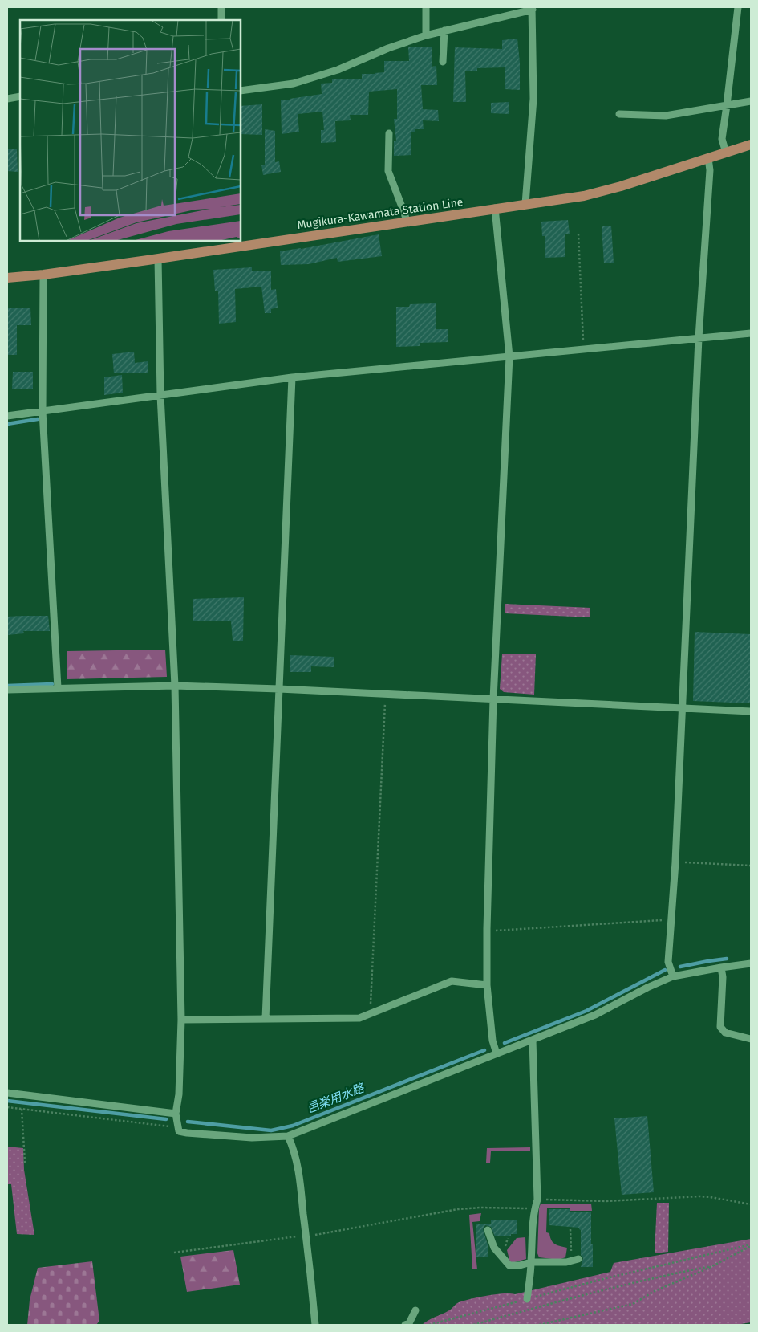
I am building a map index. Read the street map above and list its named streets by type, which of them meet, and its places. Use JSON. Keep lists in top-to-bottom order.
{
  "streets": {
    "main road": ["Mugikura-Kawamata Station Line"]
  },
  "water": ["邑楽用水路"]
}
